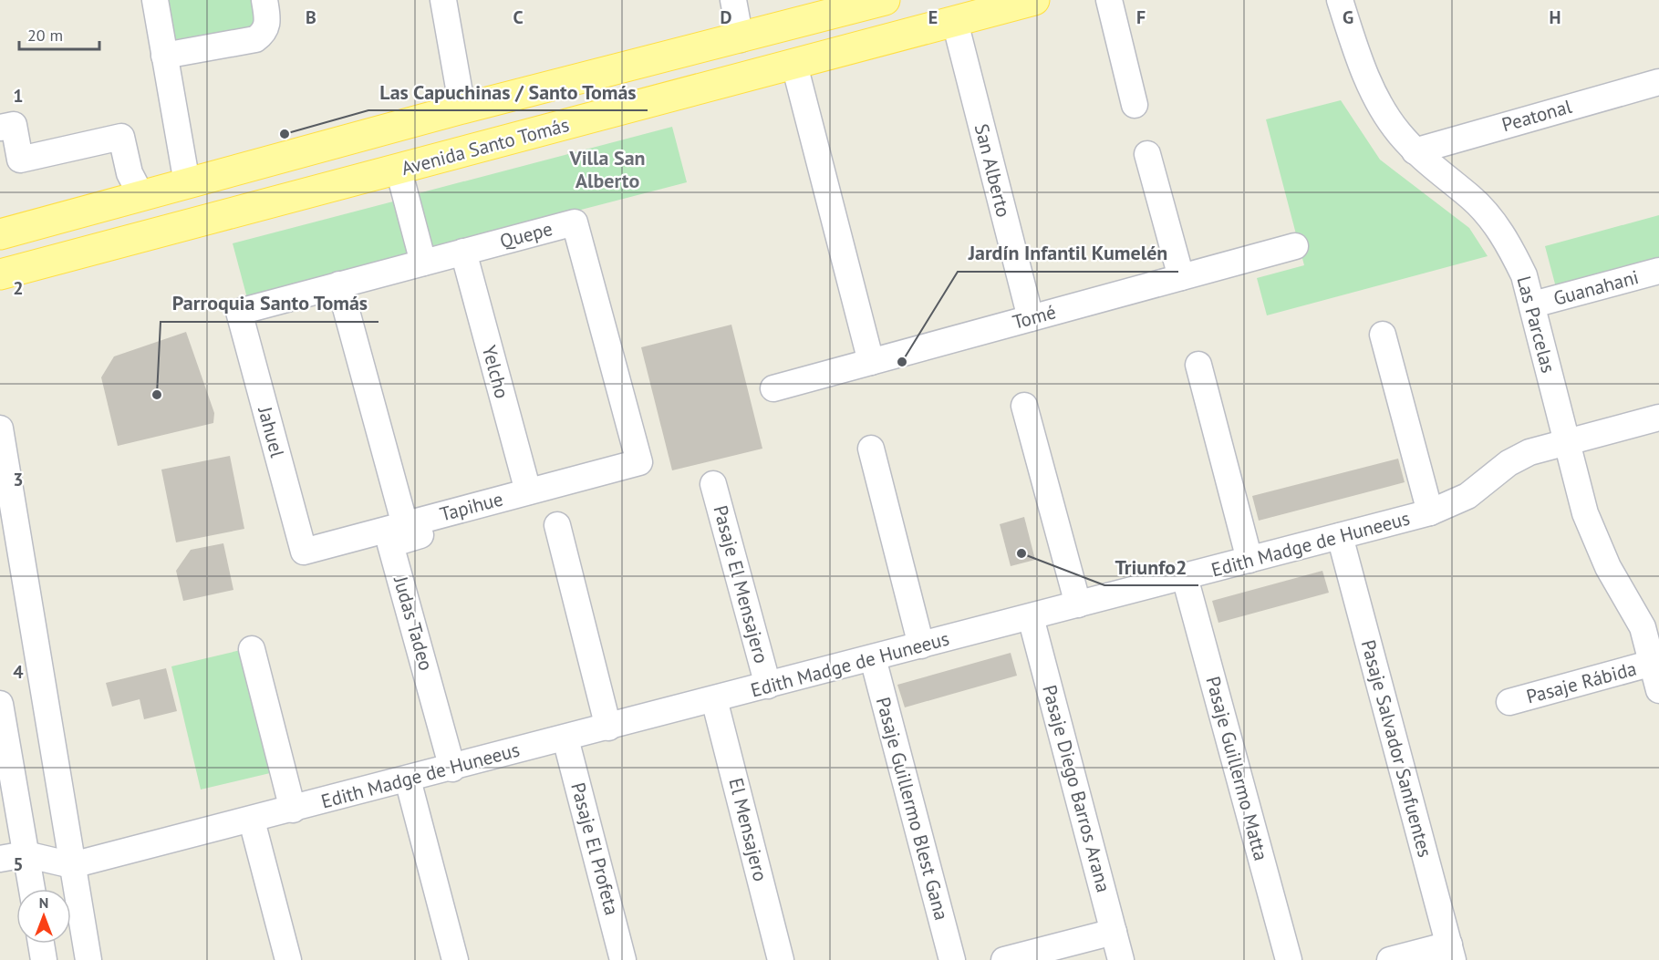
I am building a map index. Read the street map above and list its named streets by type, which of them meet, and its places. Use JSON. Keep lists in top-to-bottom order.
{
  "streets": {
    "main road": ["Avenida Santo Tomás"],
    "street": [
      "Peatonal",
      "San Alberto",
      "Quepe",
      "Guanahani",
      "Tomé",
      "Las Parcelas",
      "Yelcho",
      "Jahuel",
      "Tapihue",
      "Edith Madge de Huneeus",
      "Pasaje El Mensajero",
      "Judas Tadeo",
      "Pasaje Rábida",
      "Pasaje Salvador Sanfuentes",
      "Pasaje Guillermo Matta",
      "Pasaje Diego Barros Arana",
      "Pasaje Guillermo Blest Gana",
      "El Mensajero",
      "Pasaje El Profeta"
    ]
  },
  "crossings": [
    ["Peatonal", "Las Parcelas"],
    ["Avenida Santo Tomás", "San Alberto"],
    ["San Alberto", "Tomé"],
    ["Quepe", "Yelcho"],
    ["Quepe", "Jahuel"],
    ["Quepe", "Tapihue"],
    ["Guanahani", "Las Parcelas"],
    ["Las Parcelas", "Edith Madge de Huneeus"],
    ["Las Parcelas", "Pasaje Rábida"],
    ["Yelcho", "Tapihue"],
    ["Jahuel", "Tapihue"],
    ["Edith Madge de Huneeus", "Pasaje El Mensajero"],
    ["Edith Madge de Huneeus", "Judas Tadeo"],
    ["Edith Madge de Huneeus", "Pasaje Salvador Sanfuentes"],
    ["Edith Madge de Huneeus", "Pasaje Guillermo Matta"],
    ["Edith Madge de Huneeus", "Pasaje Diego Barros Arana"],
    ["Edith Madge de Huneeus", "Pasaje Guillermo Blest Gana"],
    ["Edith Madge de Huneeus", "El Mensajero"],
    ["Edith Madge de Huneeus", "Pasaje El Profeta"]
  ],
  "districts": ["Villa San Alberto"],
  "places": [
    "Las Capuchinas / Santo Tomás",
    "Jardín Infantil Kumelén",
    "Parroquia Santo Tomás",
    "Triunfo2"
  ],
  "scale_bar": "20 m",
  "north": "top",
  "grid": {
    "columns": [
      "B",
      "C",
      "D",
      "E",
      "F",
      "G",
      "H"
    ],
    "rows": [
      "1",
      "2",
      "3",
      "4",
      "5"
    ]
  }
}
